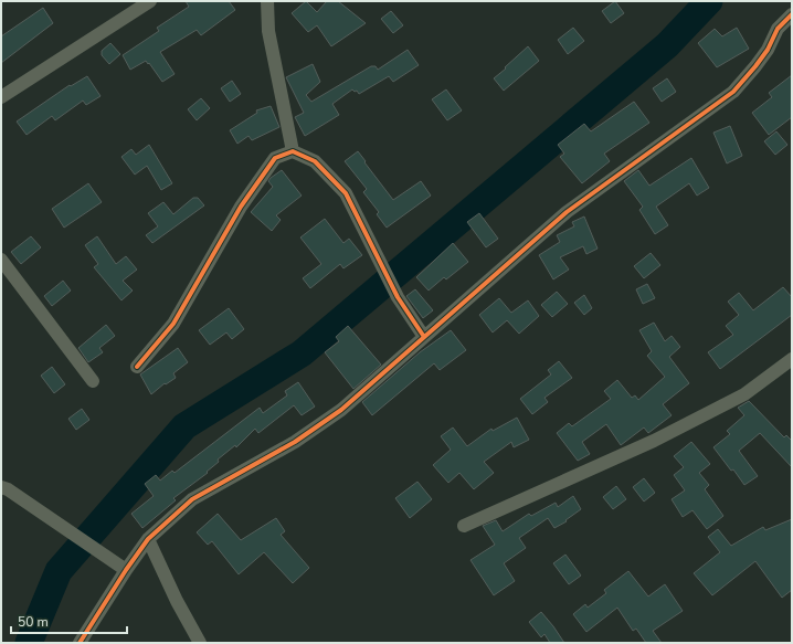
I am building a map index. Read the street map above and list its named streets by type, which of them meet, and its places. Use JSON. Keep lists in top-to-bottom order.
{
  "scale_bar": "50 m"
}
